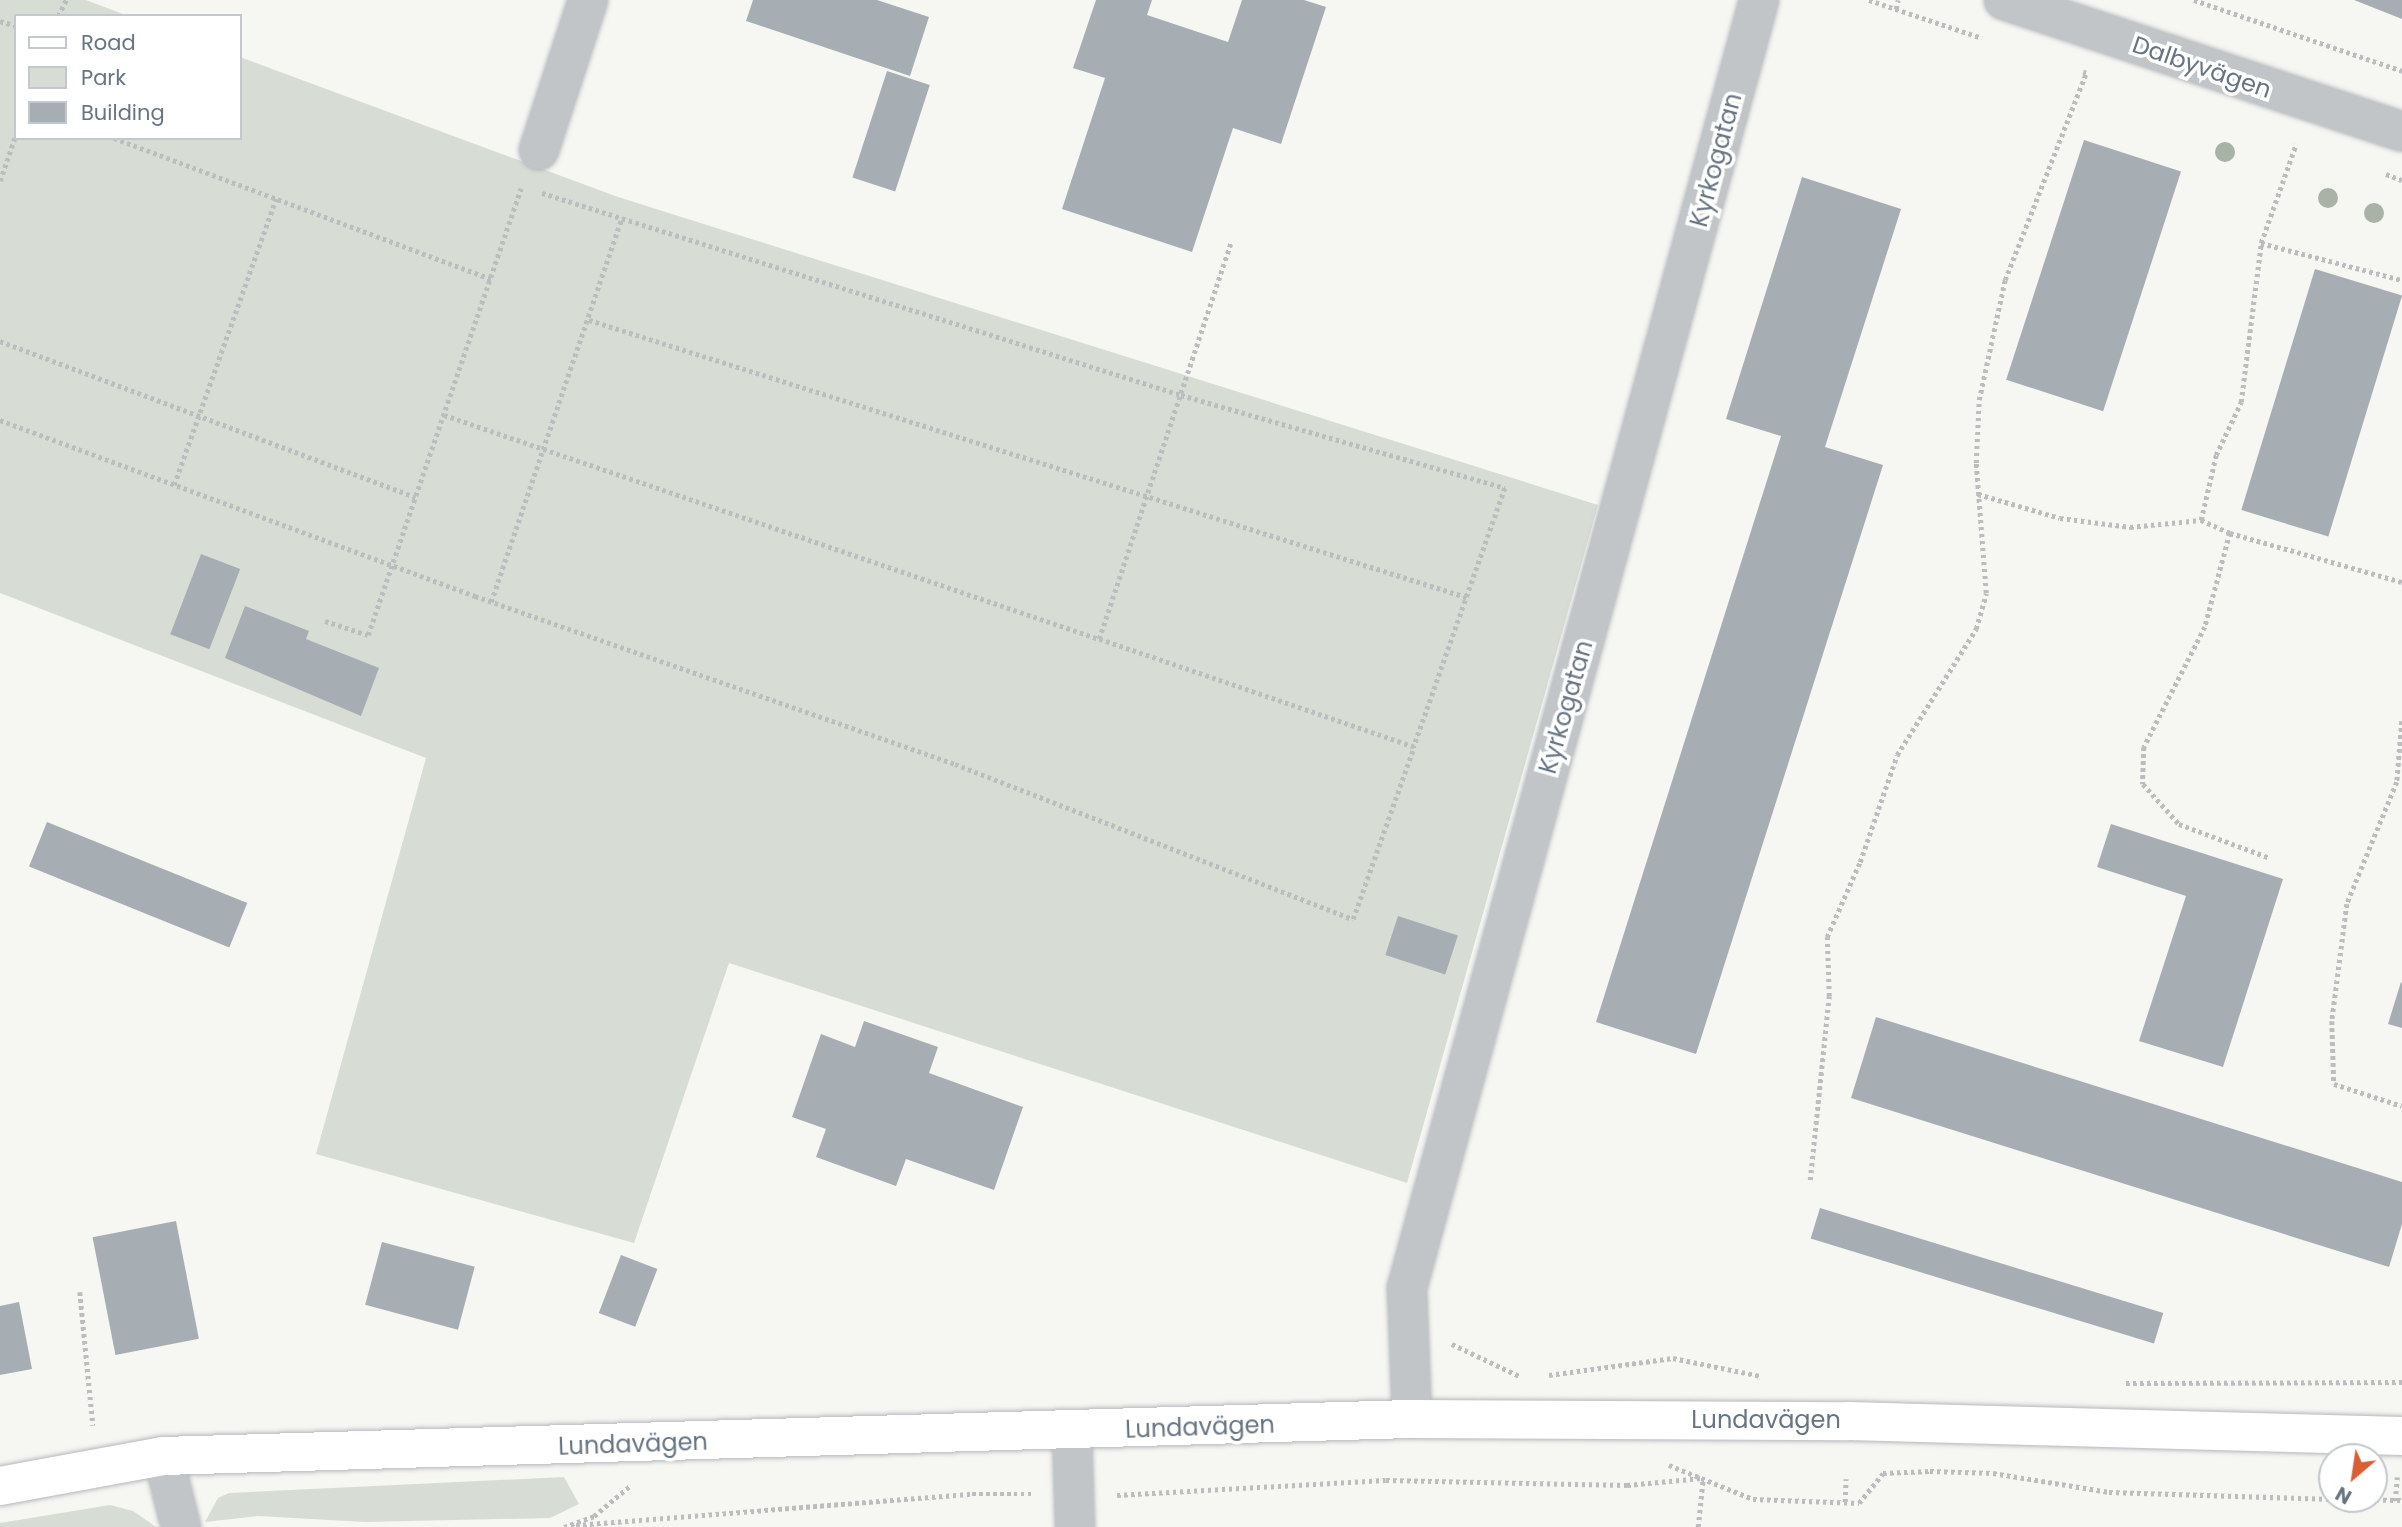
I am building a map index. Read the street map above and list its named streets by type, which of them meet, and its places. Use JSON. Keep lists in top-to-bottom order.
{
  "streets": {
    "main road": ["Lundavägen"],
    "street": ["Dalbyvägen", "Kyrkogatan"]
  },
  "crossings": [
    ["Kyrkogatan", "Lundavägen"]
  ],
  "legend": ["Road", "Park", "Building"],
  "north": "bottom left"
}
